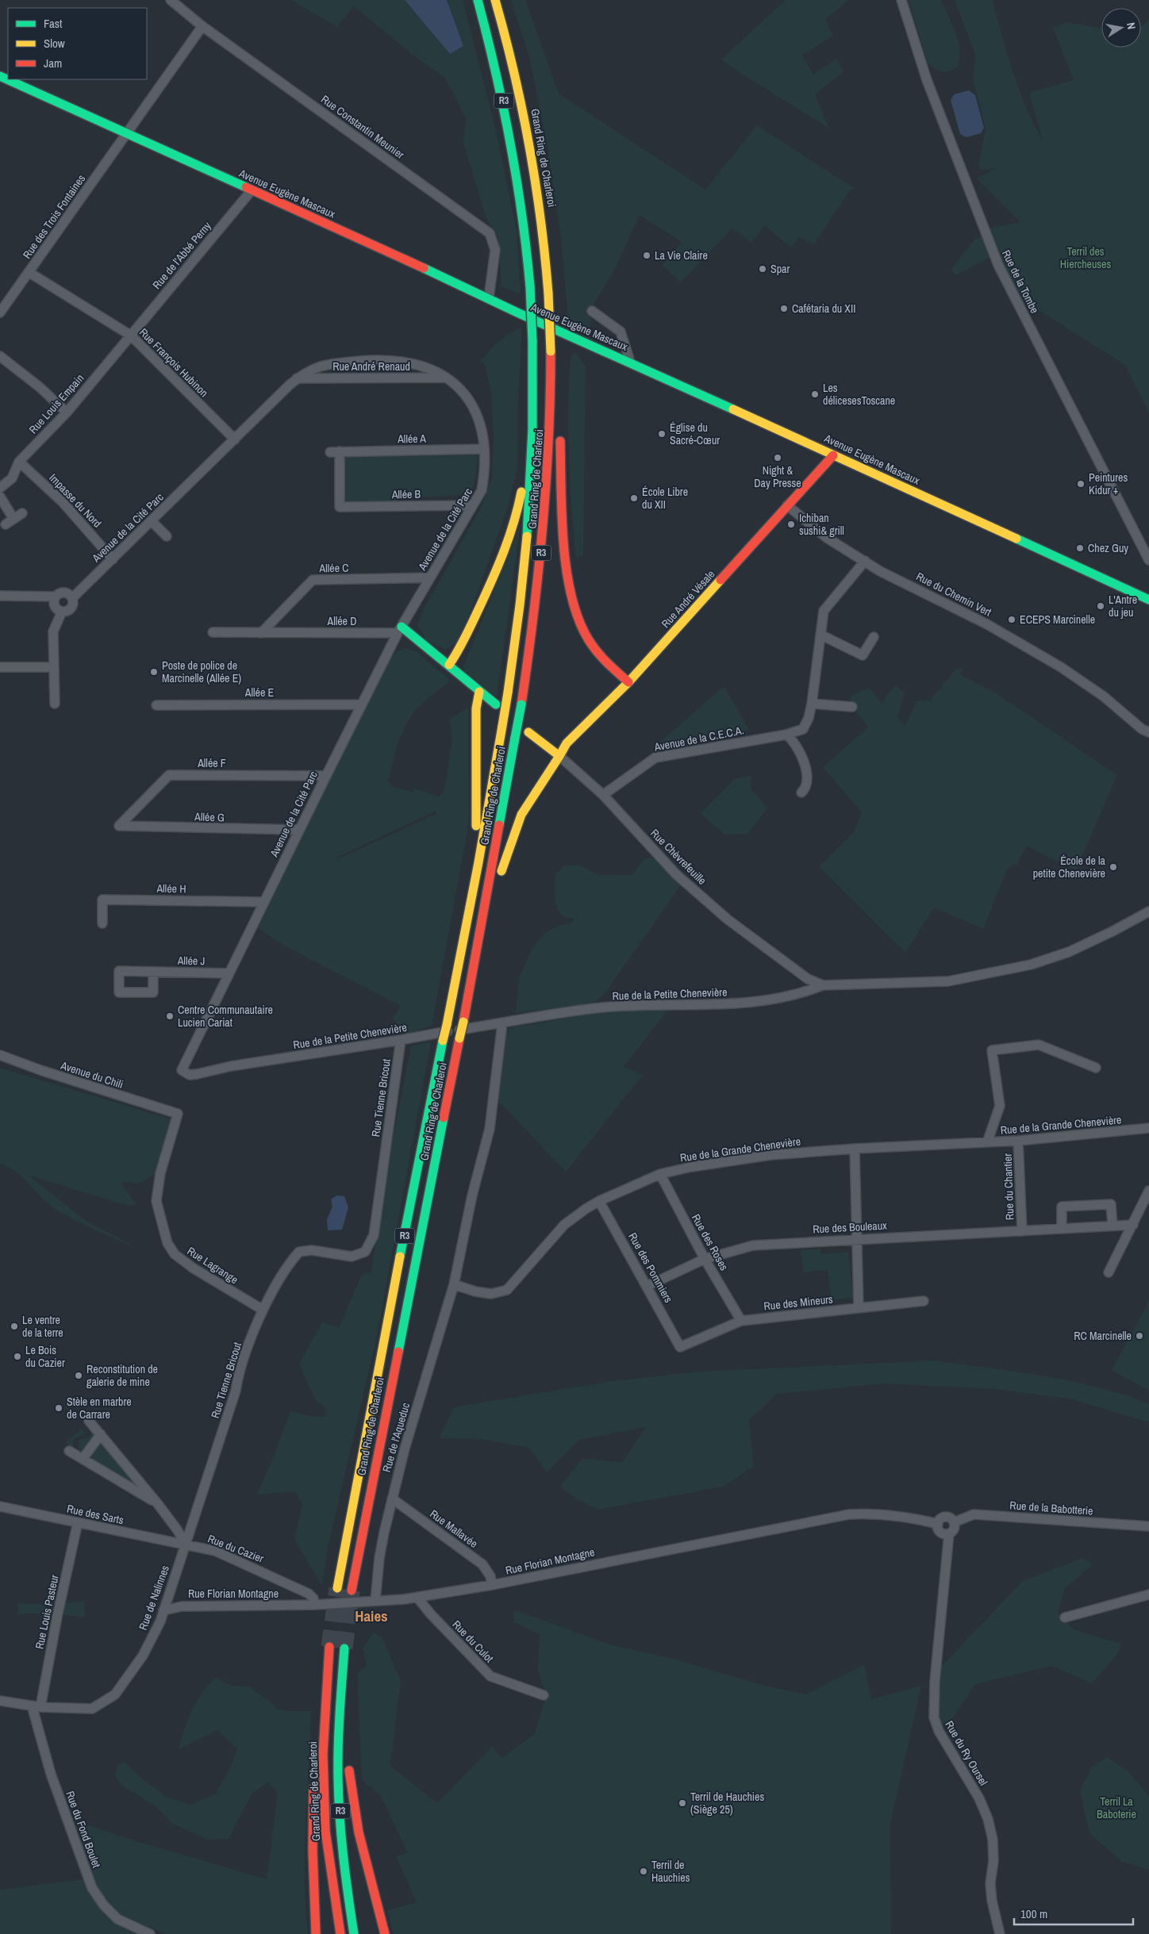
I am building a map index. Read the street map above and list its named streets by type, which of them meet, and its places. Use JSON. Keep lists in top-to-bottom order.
{
  "streets": {
    "main road": [
      "R3",
      "Grand Ring de Charleroi",
      "Avenue Eugène Mascaux",
      "Rue André Vésale",
      "Rue Chèvrefeuille"
    ],
    "street": [
      "Rue Constantin Meunier",
      "Rue des Trois Fontaines",
      "Rue de l’Abbé Perny",
      "Rue de la Tombe",
      "Rue François Hubinon",
      "Rue André Renaud",
      "Rue Louis Empain",
      "Allée A",
      "Allée B",
      "Impasse du Nord",
      "Avenue de la Cité Parc",
      "Allée C",
      "Rue du Chemin Vert",
      "Allée D",
      "Allée E",
      "Avenue de la C.E.C.A.",
      "Allée F",
      "Allée G",
      "Allée H",
      "Allée J",
      "Rue de la Petite Chenevière",
      "Avenue du Chili",
      "Rue Tienne Bricout",
      "Rue de la Grande Chenevière",
      "Rue du Chantier",
      "Rue des Bouleaux",
      "Rue des Roses",
      "Rue Lagrange",
      "Rue des Pommiers",
      "Rue des Mineurs",
      "Rue de l'Aqueduc",
      "Rue de la Babotterie",
      "Rue des Sarts",
      "Rue Mallavée",
      "Rue du Cazier",
      "Rue Florian Montagne",
      "Rue de Nalinnes",
      "Rue Louis Pasteur",
      "Rue du Culot",
      "Rue du Ry Oursel",
      "Rue du Fond Boulet"
    ]
  },
  "crossings": [
    ["Rue Constantin Meunier", "Avenue Eugène Mascaux"],
    ["Rue Constantin Meunier", "Rue des Trois Fontaines"],
    ["Grand Ring de Charleroi", "Rue André Vésale"],
    ["Avenue Eugène Mascaux", "Rue des Trois Fontaines"],
    ["Avenue Eugène Mascaux", "Rue de l’Abbé Perny"],
    ["Avenue Eugène Mascaux", "Rue André Vésale"],
    ["Rue des Trois Fontaines", "Rue François Hubinon"],
    ["Rue de l’Abbé Perny", "Rue François Hubinon"],
    ["Rue de l’Abbé Perny", "Rue Louis Empain"],
    ["Rue François Hubinon", "Rue Louis Empain"],
    ["Rue François Hubinon", "Avenue de la Cité Parc"],
    ["Rue André Renaud", "Avenue de la Cité Parc"],
    ["Rue Louis Empain", "Impasse du Nord"],
    ["Allée A", "Allée B"],
    ["Allée A", "Avenue de la Cité Parc"],
    ["Allée B", "Avenue de la Cité Parc"],
    ["Impasse du Nord", "Avenue de la Cité Parc"],
    ["Avenue de la Cité Parc", "Allée C"],
    ["Avenue de la Cité Parc", "Allée D"],
    ["Avenue de la Cité Parc", "Allée E"],
    ["Avenue de la Cité Parc", "Allée F"],
    ["Avenue de la Cité Parc", "Allée G"],
    ["Avenue de la Cité Parc", "Allée H"],
    ["Avenue de la Cité Parc", "Allée J"],
    ["Avenue de la Cité Parc", "Rue de la Petite Chenevière"],
    ["Allée C", "Allée D"],
    ["Rue du Chemin Vert", "Rue André Vésale"],
    ["Rue du Chemin Vert", "Avenue de la C.E.C.A."],
    ["Rue André Vésale", "Rue Chèvrefeuille"],
    ["Avenue de la C.E.C.A.", "Rue Chèvrefeuille"],
    ["Allée F", "Allée G"],
    ["Rue Chèvrefeuille", "Rue de la Petite Chenevière"],
    ["Rue de la Petite Chenevière", "Rue Tienne Bricout"],
    ["Avenue du Chili", "Rue Lagrange"],
    ["Rue Tienne Bricout", "Rue Lagrange"],
    ["Rue Tienne Bricout", "Rue des Sarts"],
    ["Rue Tienne Bricout", "Rue du Cazier"],
    ["Rue Tienne Bricout", "Rue de Nalinnes"],
    ["Rue de la Grande Chenevière", "Rue du Chantier"],
    ["Rue de la Grande Chenevière", "Rue des Roses"],
    ["Rue de la Grande Chenevière", "Rue des Pommiers"],
    ["Rue de la Grande Chenevière", "Rue de l'Aqueduc"],
    ["Rue du Chantier", "Rue des Bouleaux"],
    ["Rue des Bouleaux", "Rue des Roses"],
    ["Rue des Bouleaux", "Rue des Pommiers"],
    ["Rue des Roses", "Rue des Mineurs"],
    ["Rue des Pommiers", "Rue des Mineurs"],
    ["Rue de l'Aqueduc", "Rue Mallavée"],
    ["Rue de l'Aqueduc", "Rue Florian Montagne"],
    ["Rue de la Babotterie", "Rue Florian Montagne"],
    ["Rue de la Babotterie", "Rue du Ry Oursel"],
    ["Rue des Sarts", "Rue du Cazier"],
    ["Rue des Sarts", "Rue de Nalinnes"],
    ["Rue des Sarts", "Rue Louis Pasteur"],
    ["Rue Mallavée", "Rue Florian Montagne"],
    ["Rue du Cazier", "Rue Florian Montagne"],
    ["Rue du Cazier", "Rue de Nalinnes"],
    ["Rue Florian Montagne", "Rue de Nalinnes"],
    ["Rue Florian Montagne", "Rue du Culot"],
    ["Rue Florian Montagne", "Rue du Ry Oursel"],
    ["Rue de Nalinnes", "Rue Louis Pasteur"],
    ["Rue de Nalinnes", "Rue du Fond Boulet"],
    ["Rue Louis Pasteur", "Rue du Fond Boulet"]
  ],
  "districts": ["Haies"],
  "parks": ["Terril des Hiercheuses", "Terril La Baboterie"],
  "places": [
    "La Vie Claire",
    "Spar",
    "Cafétaria du XII",
    "Les délicesesToscane",
    "Église du Sacré-Cœur",
    "Night & Day Presse",
    "Peintures Kidur +",
    "École Libre du XII",
    "Ichiban sushi& grill",
    "Chez Guy",
    "L'Antre du jeu",
    "ECEPS Marcinelle",
    "Poste de police de Marcinelle (Allée E)",
    "École de la petite Chenevière",
    "Centre Communautaire Lucien Cariat",
    "Le ventre de la terre",
    "RC Marcinelle",
    "Le Bois du Cazier",
    "Reconstitution de galerie de mine",
    "Stèle en marbre de Carrare",
    "Terril de Hauchies (Siège 25)",
    "Terril de Hauchies"
  ],
  "legend": ["Fast", "Slow", "Jam"],
  "scale_bar": "100 m",
  "north": "right"
}
